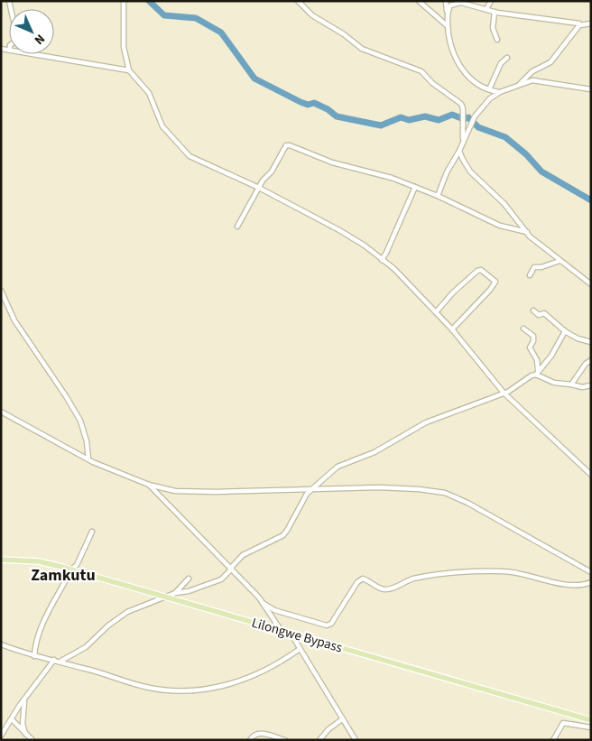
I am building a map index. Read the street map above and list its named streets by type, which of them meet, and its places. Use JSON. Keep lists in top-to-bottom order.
{
  "streets": {
    "main road": ["Lilongwe Bypass"]
  },
  "districts": ["Zamkutu"],
  "north": "bottom right"
}
